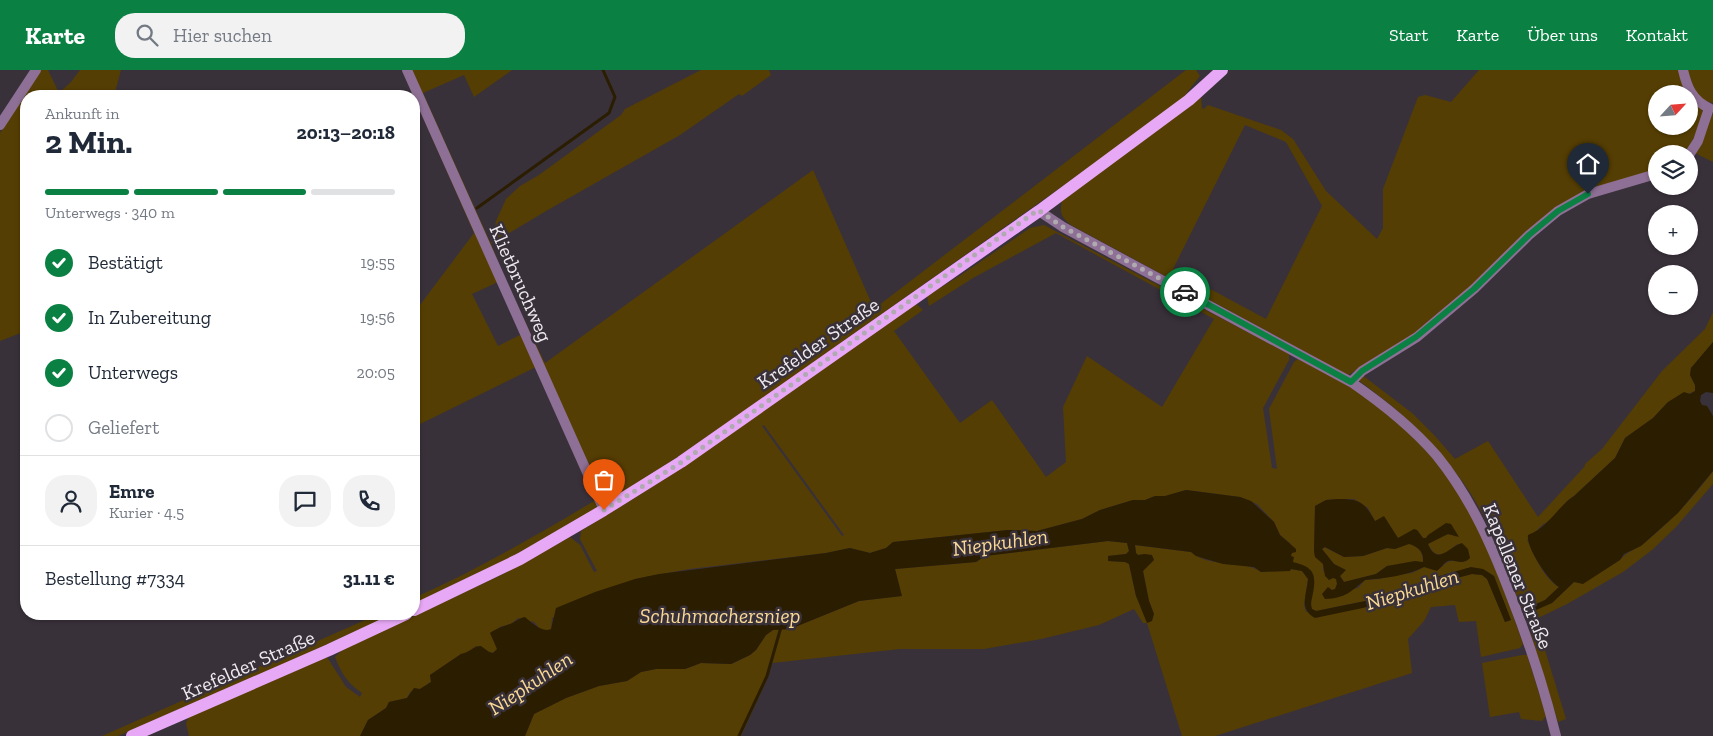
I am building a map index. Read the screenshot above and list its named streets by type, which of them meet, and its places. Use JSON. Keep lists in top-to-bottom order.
{
  "streets": {
    "main road": ["Krefelder Straße"],
    "street": ["Klietbruchweg", "Kapellener Straße"]
  },
  "crossings": [
    ["Klietbruchweg", "Krefelder Straße"],
    ["Krefelder Straße", "Kapellener Straße"]
  ],
  "water": ["Niepkuhlen", "Schuhmachersniep"],
  "north": "top right",
  "page": {
    "header": "Karte",
    "search": "Hier suchen",
    "nav": [
      "Start",
      "Karte",
      "Über uns",
      "Kontakt"
    ],
    "map_buttons": ["+", "−"],
    "heading": ["2 Min.", "Ankunft in", "20:13–20:18"],
    "panel": [
      "Emre",
      "Kurier · 4.5",
      "Bestellung #7334",
      "31.11 €"
    ],
    "bar": "Unterwegs · 340 m",
    "list": [
      ["Bestätigt", "19:55"],
      ["In Zubereitung", "19:56"],
      ["Unterwegs", "20:05"],
      "Geliefert"
    ]
  }
}
